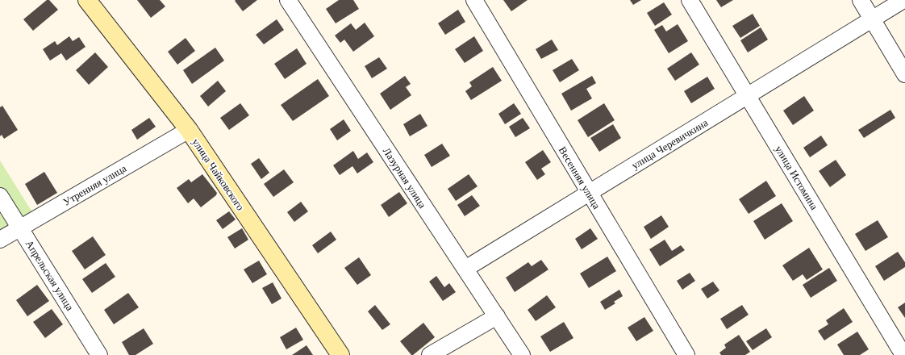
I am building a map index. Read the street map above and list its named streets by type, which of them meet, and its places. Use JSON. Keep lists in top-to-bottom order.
{
  "streets": {
    "main road": ["улица Чайковского"],
    "street": [
      "улица Черевичкина",
      "Лазурная улица",
      "Весенняя улица",
      "улица Истомина",
      "Утренняя улица",
      "Апрельская улица"
    ]
  },
  "crossings": [
    ["улица Черевичкина", "Лазурная улица"],
    ["улица Черевичкина", "Весенняя улица"],
    ["улица Черевичкина", "улица Истомина"],
    ["улица Чайковского", "Утренняя улица"],
    ["Утренняя улица", "Апрельская улица"]
  ]
}
